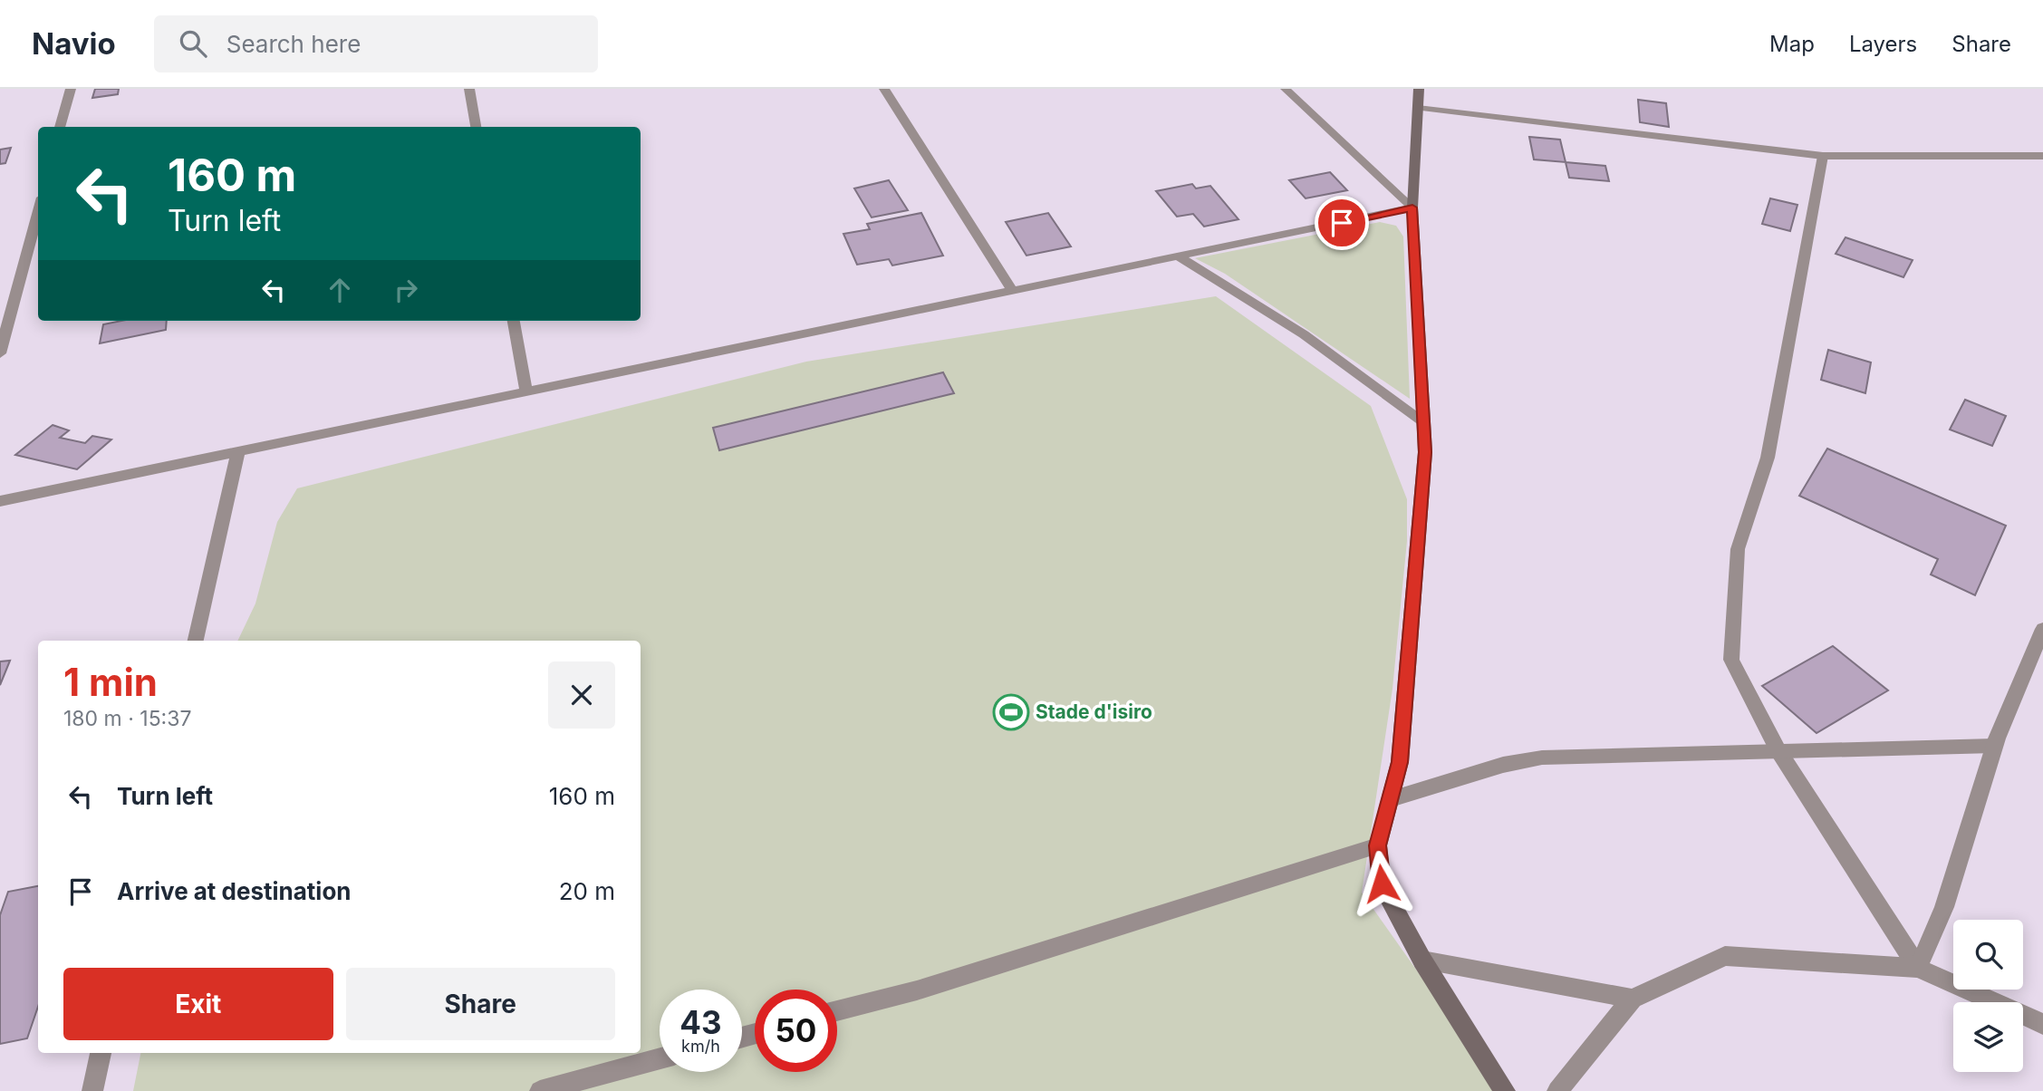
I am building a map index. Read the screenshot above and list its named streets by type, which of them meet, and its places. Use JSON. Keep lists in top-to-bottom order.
{
  "places": {
    "sports": ["Stade d'isiro"]
  },
  "page": {
    "header": "Navio",
    "search": "Search here",
    "nav": ["Map", "Layers", "Share"],
    "turn": ["160 m", "Turn left"],
    "heading": ["1 min", "180 m · 15:37"],
    "list": [
      {
        "name": "Turn left",
        "value": "160 m"
      },
      {
        "name": "Arrive at destination",
        "value": "20 m"
      }
    ],
    "buttons": ["Exit", "Share"],
    "speed": "43 km/h",
    "limit": "50"
  }
}
